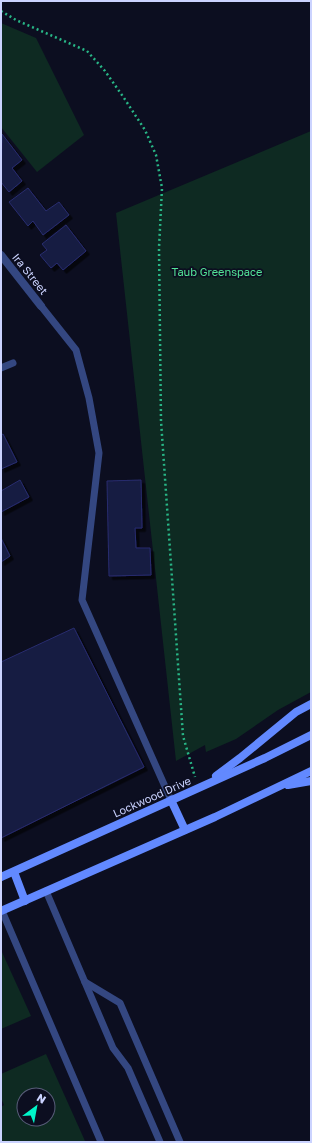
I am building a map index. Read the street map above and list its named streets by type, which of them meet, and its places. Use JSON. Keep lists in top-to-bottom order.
{
  "streets": {
    "main road": ["Lockwood Drive"],
    "street": ["Ira Street"]
  },
  "parks": ["Taub Greenspace"],
  "north": "top right"
}
